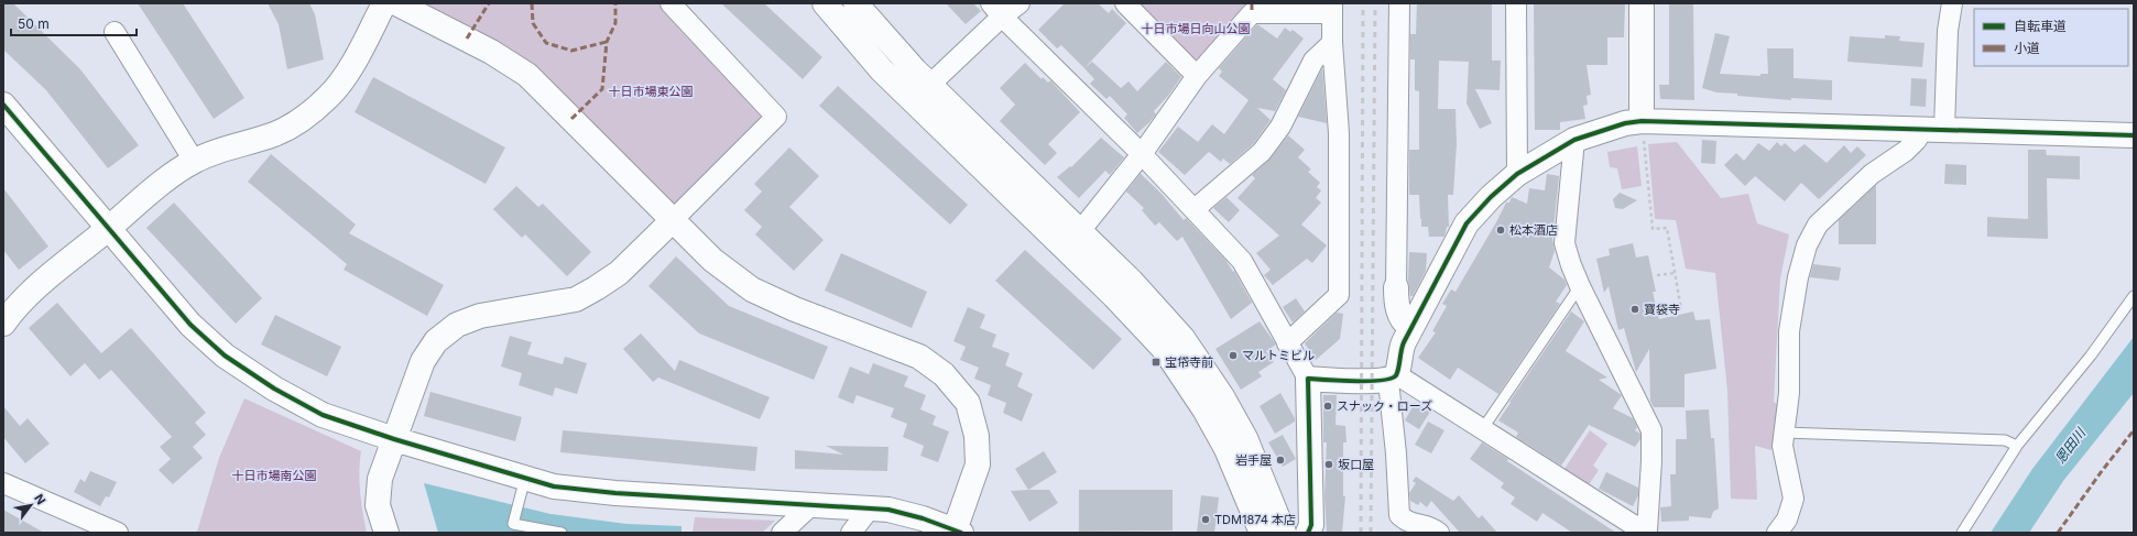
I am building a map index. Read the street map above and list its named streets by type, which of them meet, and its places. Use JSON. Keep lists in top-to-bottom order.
{
  "water": ["恩田川"],
  "parks": ["十日市場日向山公園", "十日市場東公園", "十日市場南公園"],
  "places": {
    "other": [
      "松本酒店",
      "寶袋寺",
      "マルトミビル",
      "スナック・ローズ",
      "岩手屋",
      "坂口屋",
      "TDM1874 本店"
    ],
    "transit": ["宝帒寺前"]
  },
  "legend": ["自転車道", "小道"],
  "scale_bar": "50 m",
  "north": "top right"
}
